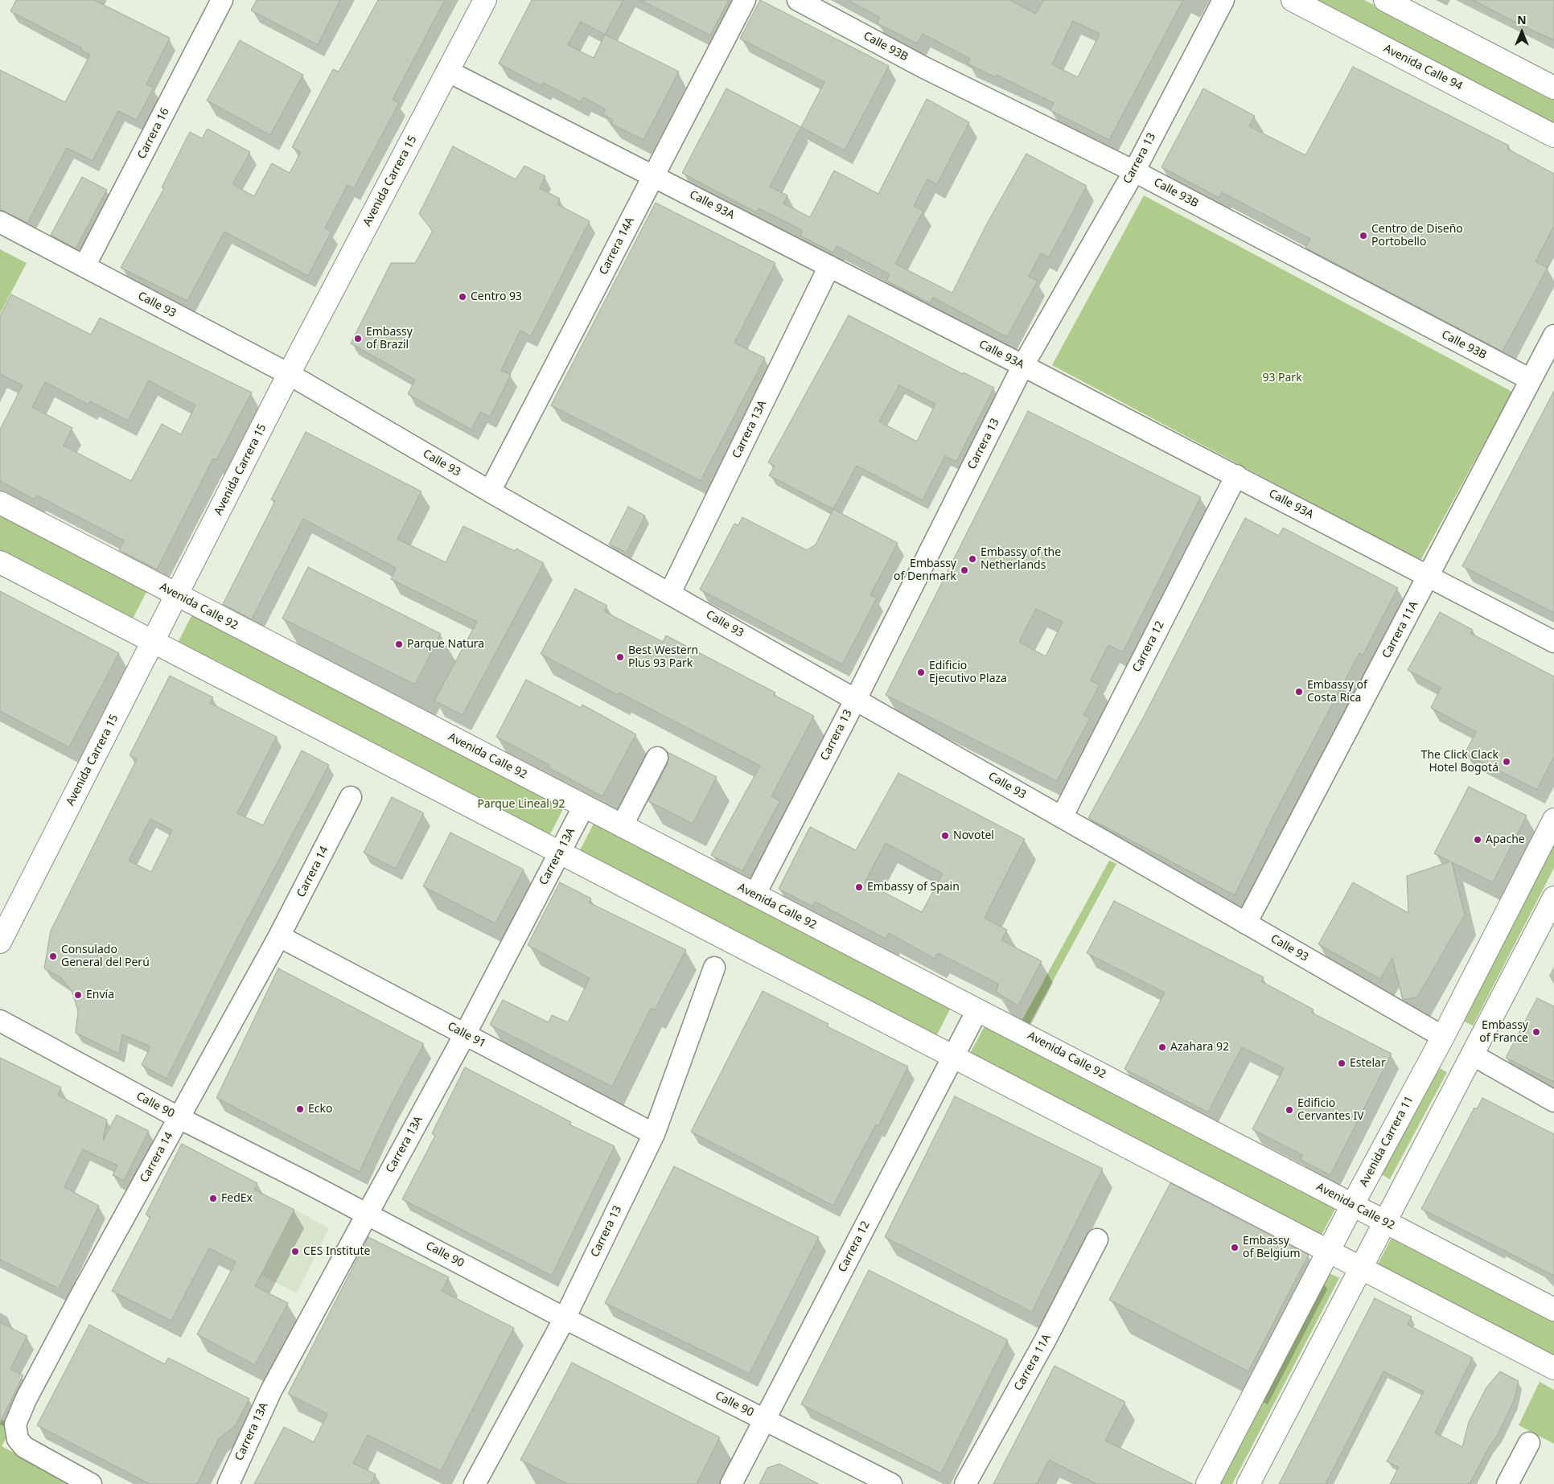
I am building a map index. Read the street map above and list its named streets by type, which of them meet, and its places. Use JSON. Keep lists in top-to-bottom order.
{
  "streets": {
    "main road": [
      "Avenida Calle 94",
      "Avenida Carrera 15",
      "Avenida Calle 92",
      "Avenida Carrera 11"
    ],
    "street": [
      "Calle 93B",
      "Carrera 16",
      "Carrera 13",
      "Calle 93A",
      "Carrera 14A",
      "Calle 93",
      "Carrera 13A",
      "Carrera 11A",
      "Carrera 12",
      "Carrera 14",
      "Calle 91",
      "Calle 90"
    ]
  },
  "crossings": [
    ["Calle 93B", "Carrera 13"],
    ["Calle 93B", "Carrera 11A"],
    ["Carrera 16", "Calle 93"],
    ["Carrera 13", "Calle 93A"],
    ["Carrera 13", "Calle 93"],
    ["Carrera 13", "Avenida Calle 92"],
    ["Carrera 13", "Calle 91"],
    ["Carrera 13", "Calle 90"],
    ["Avenida Carrera 15", "Calle 93A"],
    ["Avenida Carrera 15", "Calle 93"],
    ["Avenida Carrera 15", "Avenida Calle 92"],
    ["Calle 93A", "Carrera 14A"],
    ["Calle 93A", "Carrera 13A"],
    ["Calle 93A", "Carrera 11A"],
    ["Calle 93A", "Carrera 12"],
    ["Carrera 14A", "Calle 93"],
    ["Calle 93", "Carrera 13A"],
    ["Calle 93", "Carrera 11A"],
    ["Calle 93", "Carrera 12"],
    ["Calle 93", "Avenida Carrera 11"],
    ["Carrera 13A", "Avenida Calle 92"],
    ["Carrera 13A", "Calle 91"],
    ["Carrera 13A", "Calle 90"],
    ["Avenida Calle 92", "Carrera 12"],
    ["Avenida Calle 92", "Avenida Carrera 11"],
    ["Carrera 12", "Calle 90"],
    ["Carrera 14", "Calle 91"],
    ["Carrera 14", "Calle 90"]
  ],
  "parks": ["93 Park", "Parque Lineal 92"],
  "places": [
    "Centro de Diseño Portobello",
    "Centro 93",
    "Embassy of Brazil",
    "Embassy of the Netherlands",
    "Embassy of Denmark",
    "Parque Natura",
    "Best Western Plus 93 Park",
    "Edificio Ejecutivo Plaza",
    "Embassy of Costa Rica",
    "The Click Clack Hotel Bogotá",
    "Novotel",
    "Apache",
    "Embassy of Spain",
    "Consulado General del Perú",
    "Envía",
    "Embassy of France",
    "Azahara 92",
    "Estelar",
    "Ecko",
    "Edificio Cervantes IV",
    "FedEx",
    "Embassy of Belgium",
    "CES Institute"
  ],
  "north": "top"
}
